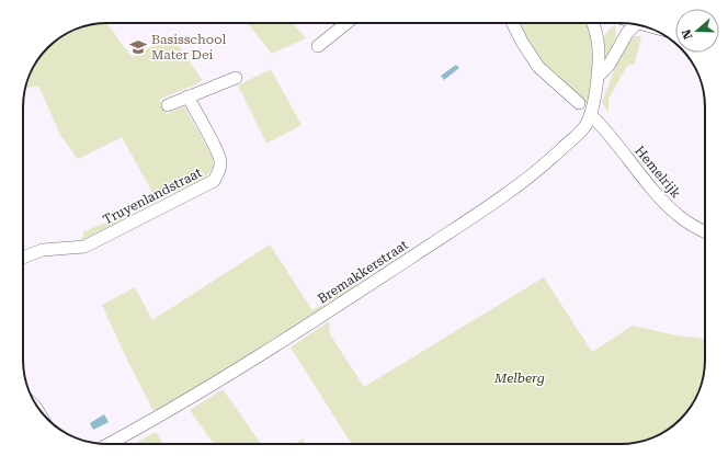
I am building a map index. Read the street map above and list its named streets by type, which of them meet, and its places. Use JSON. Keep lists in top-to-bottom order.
{
  "streets": {
    "street": ["Hemelrijk", "Truyenlandstraat", "Bremakkerstraat"]
  },
  "crossings": [
    ["Hemelrijk", "Bremakkerstraat"]
  ],
  "parks": ["Melberg"],
  "places": {
    "school or university": ["Basisschool Mater Dei"]
  },
  "north": "left"
}
